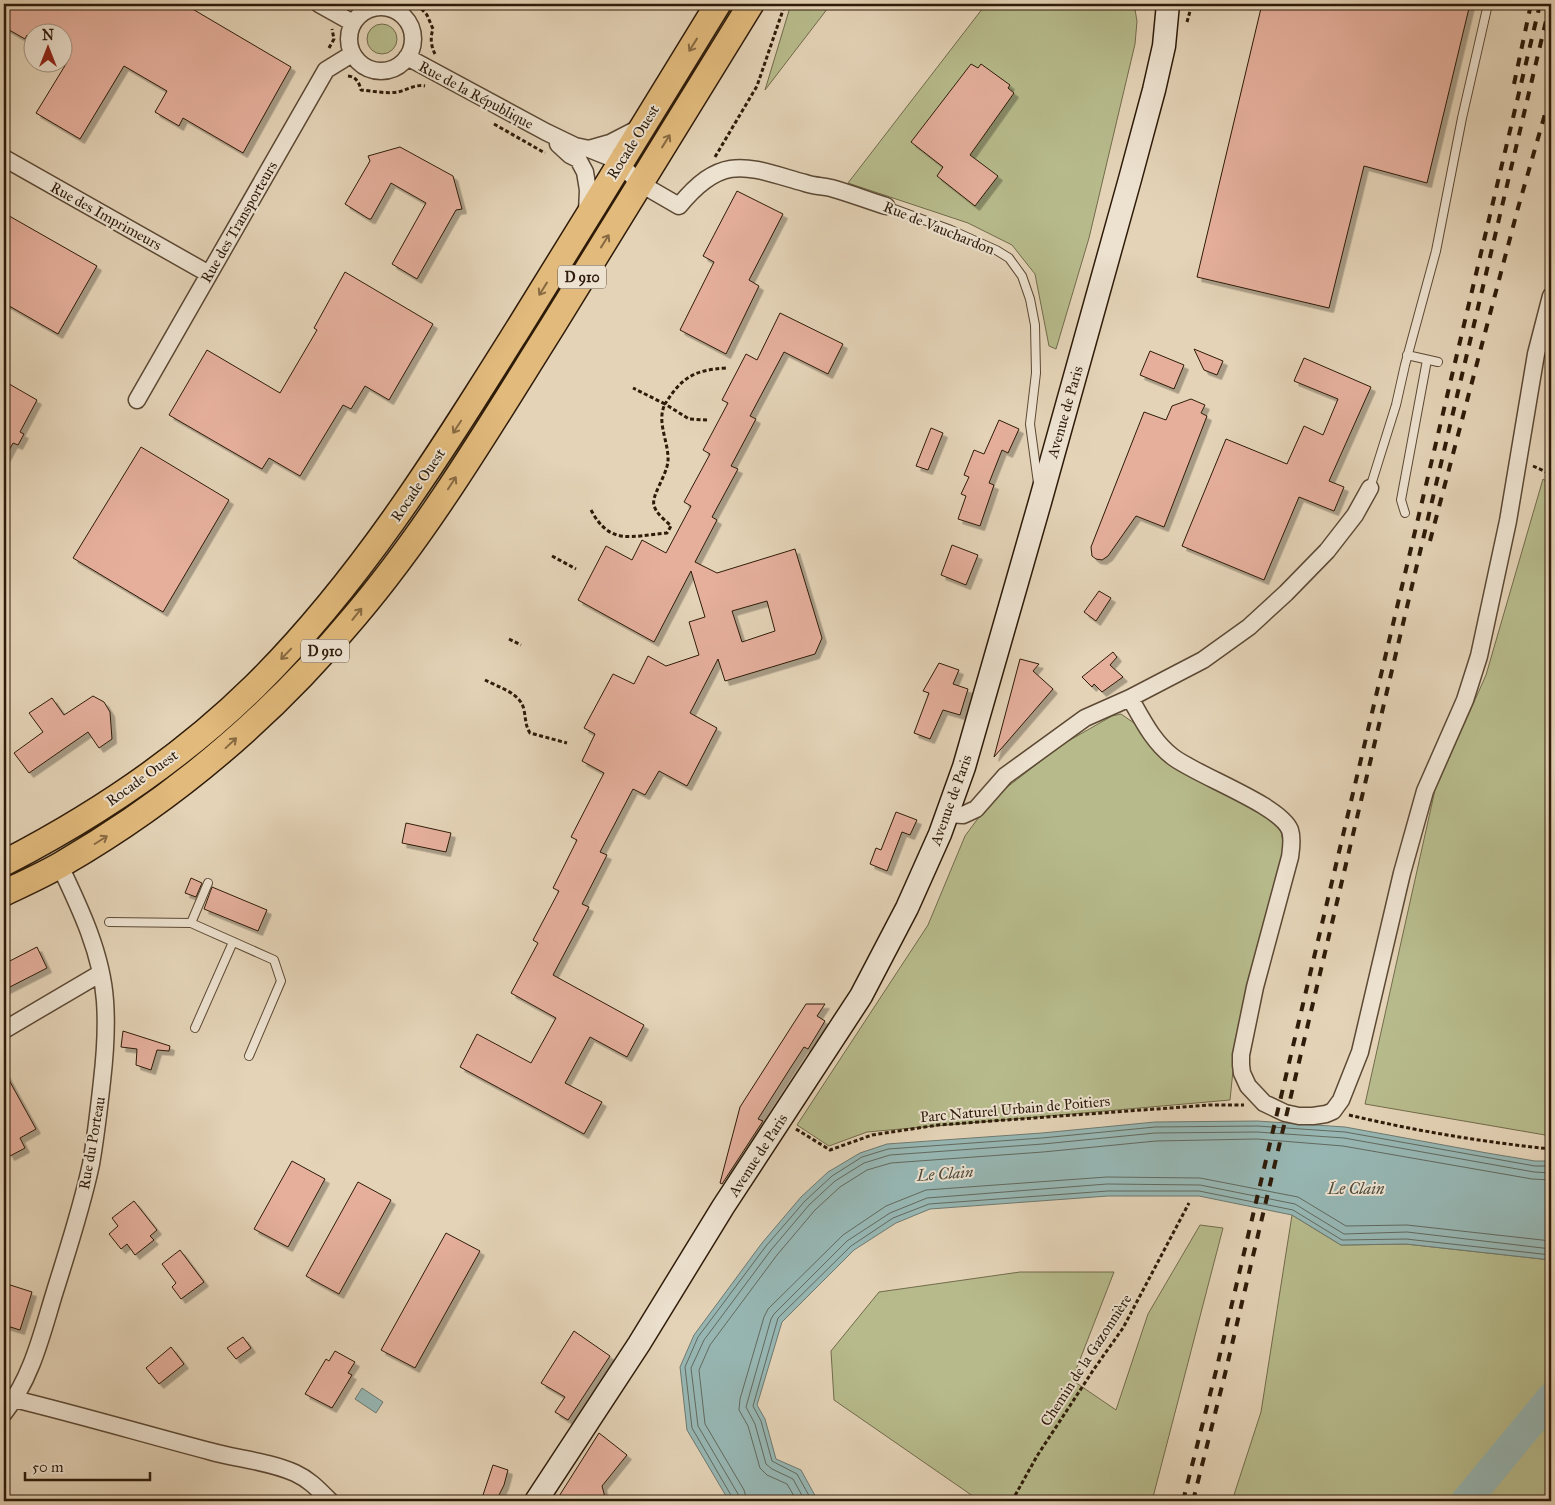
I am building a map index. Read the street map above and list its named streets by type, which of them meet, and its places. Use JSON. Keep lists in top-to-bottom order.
{
  "streets": {
    "main road": ["Rocade Ouest", "D 910", "Avenue de Paris"],
    "street": [
      "Rue de la République",
      "Rue des Imprimeurs",
      "Rue des Transporteurs",
      "Rue de Vauchardon",
      "Rue du Porteau"
    ],
    "path": ["Parc Naturel Urbain de Poitiers", "Chemin de la Gazonnière"]
  },
  "crossings": [
    ["Rue de la République", "Rocade Ouest"],
    ["Rue de la République", "Rue des Transporteurs"],
    ["Rue de la République", "Rue de Vauchardon"],
    ["Rue de la République", "D 910"],
    ["Rocade Ouest", "Rue de Vauchardon"],
    ["Rocade Ouest", "D 910"],
    ["Rue des Imprimeurs", "Rue des Transporteurs"],
    ["Rue de Vauchardon", "D 910"],
    ["Rue de Vauchardon", "Avenue de Paris"],
    ["D 910", "Rue du Porteau"],
    ["Avenue de Paris", "Parc Naturel Urbain de Poitiers"]
  ],
  "water": ["Le Clain"],
  "scale_bar": "50 m",
  "north": "top"
}
